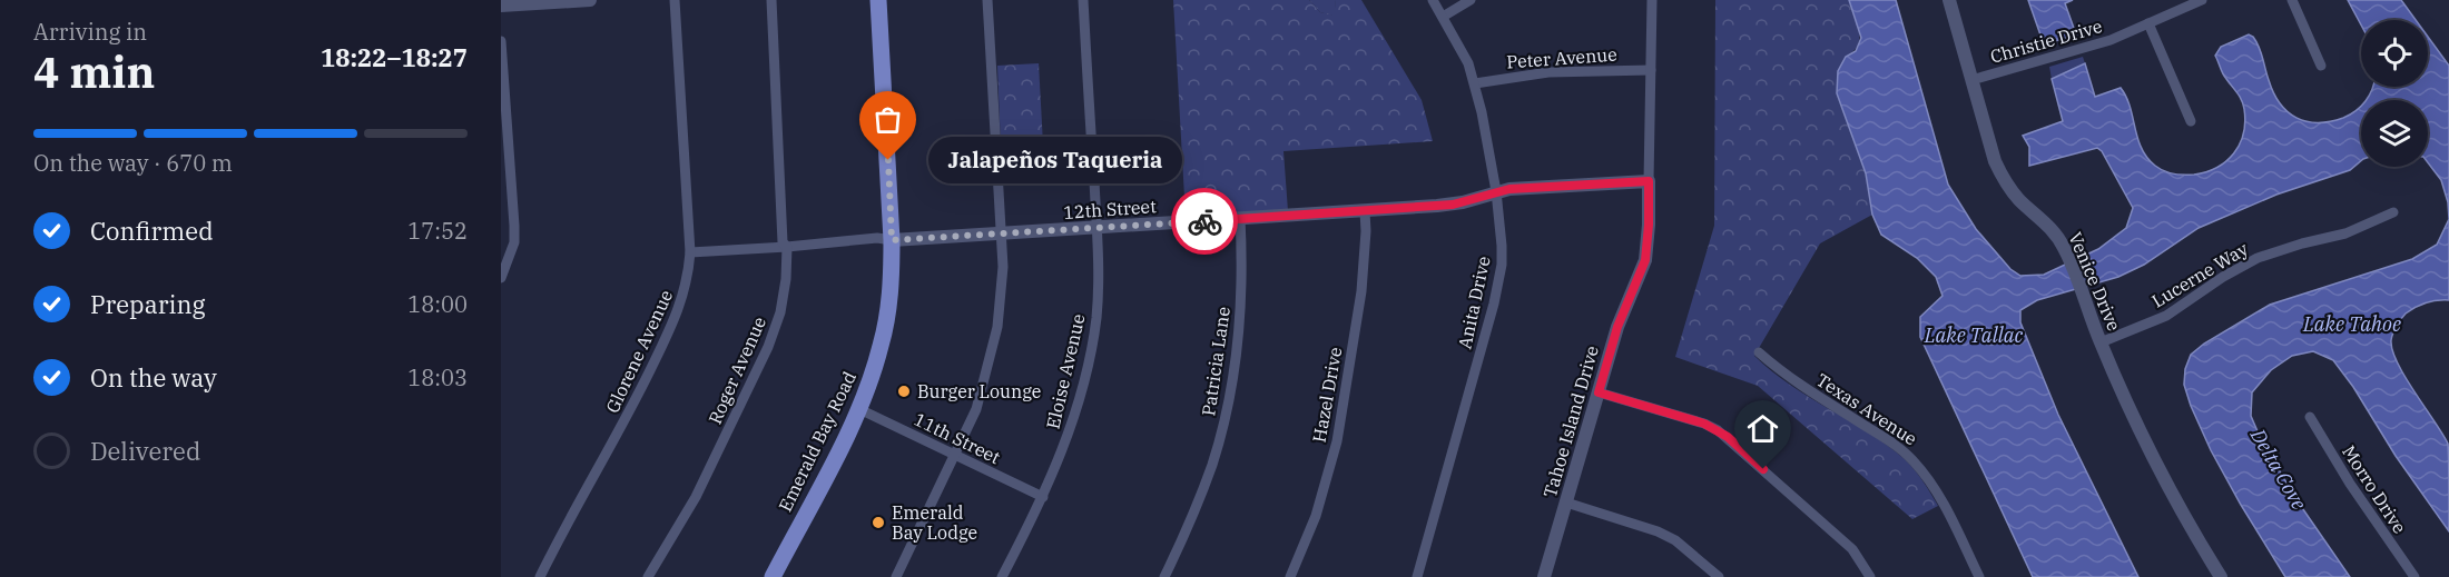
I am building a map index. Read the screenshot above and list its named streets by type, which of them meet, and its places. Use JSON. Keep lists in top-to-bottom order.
{
  "streets": {
    "main road": ["Emerald Bay Road"],
    "street": [
      "Christie Drive",
      "Peter Avenue",
      "12th Street",
      "Lucerne Way",
      "Venice Drive",
      "Anita Drive",
      "Glorene Avenue",
      "Patricia Lane",
      "Roger Avenue",
      "Eloise Avenue",
      "Hazel Drive",
      "Texas Avenue",
      "Tahoe Island Drive",
      "11th Street",
      "Morro Drive"
    ]
  },
  "crossings": [
    ["Christie Drive", "Venice Drive"],
    ["Peter Avenue", "Anita Drive"],
    ["Peter Avenue", "Tahoe Island Drive"],
    ["12th Street", "Anita Drive"],
    ["12th Street", "Glorene Avenue"],
    ["12th Street", "Patricia Lane"],
    ["12th Street", "Roger Avenue"],
    ["12th Street", "Eloise Avenue"],
    ["12th Street", "Hazel Drive"],
    ["12th Street", "Tahoe Island Drive"],
    ["12th Street", "Emerald Bay Road"],
    ["Lucerne Way", "Venice Drive"],
    ["Eloise Avenue", "11th Street"],
    ["11th Street", "Emerald Bay Road"]
  ],
  "water": ["Lake Tahoe", "Lake Tallac", "Delta Cove"],
  "places": ["Jalapeños Taqueria", "Burger Lounge", "Emerald Bay Lodge"],
  "page": {
    "heading": ["4 min", "Arriving in", "18:22–18:27"],
    "bar": "On the way · 670 m",
    "bubble": "Jalapeños Taqueria",
    "list": [
      ["Confirmed", "17:52"],
      ["Preparing", "18:00"],
      ["On the way", "18:03"],
      "Delivered"
    ]
  }
}
